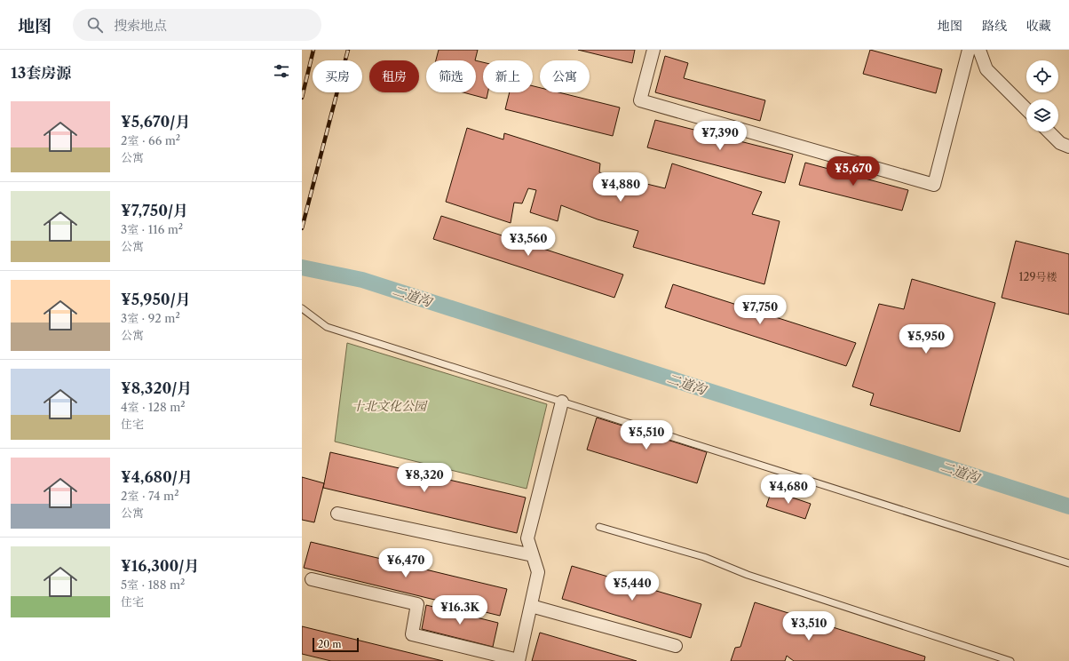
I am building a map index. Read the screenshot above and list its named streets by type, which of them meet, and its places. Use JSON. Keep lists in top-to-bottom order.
{
  "water": ["二道沟"],
  "parks": ["十北文化公园"],
  "house_numbers": ["129号楼"],
  "scale_bar": "20 m",
  "page": {
    "header": "地图",
    "search": "搜索地点",
    "nav": ["地图", "路线", "收藏"],
    "heading": "13套房源",
    "chip": [
      "买房",
      "租房",
      "筛选",
      "新上",
      "公寓"
    ],
    "list": [
      {
        "name": "¥5,670/月",
        "note": "2室 · 66 m² · 公寓"
      },
      {
        "name": "¥7,750/月",
        "note": "3室 · 116 m² · 公寓"
      },
      {
        "name": "¥5,950/月",
        "note": "3室 · 92 m² · 公寓"
      },
      {
        "name": "¥8,320/月",
        "note": "4室 · 128 m² · 住宅"
      },
      {
        "name": "¥4,680/月",
        "note": "2室 · 74 m² · 公寓"
      },
      {
        "name": "¥16,300/月",
        "note": "5室 · 188 m² · 住宅"
      }
    ],
    "price": [
      "¥7,390",
      "¥5,670",
      "¥4,880",
      "¥3,560",
      "¥7,750",
      "¥5,950",
      "¥5,510",
      "¥8,320",
      "¥4,680",
      "¥6,470",
      "¥5,440",
      "¥16.3K",
      "¥3,510"
    ],
    "scale": "20 m"
  }
}
